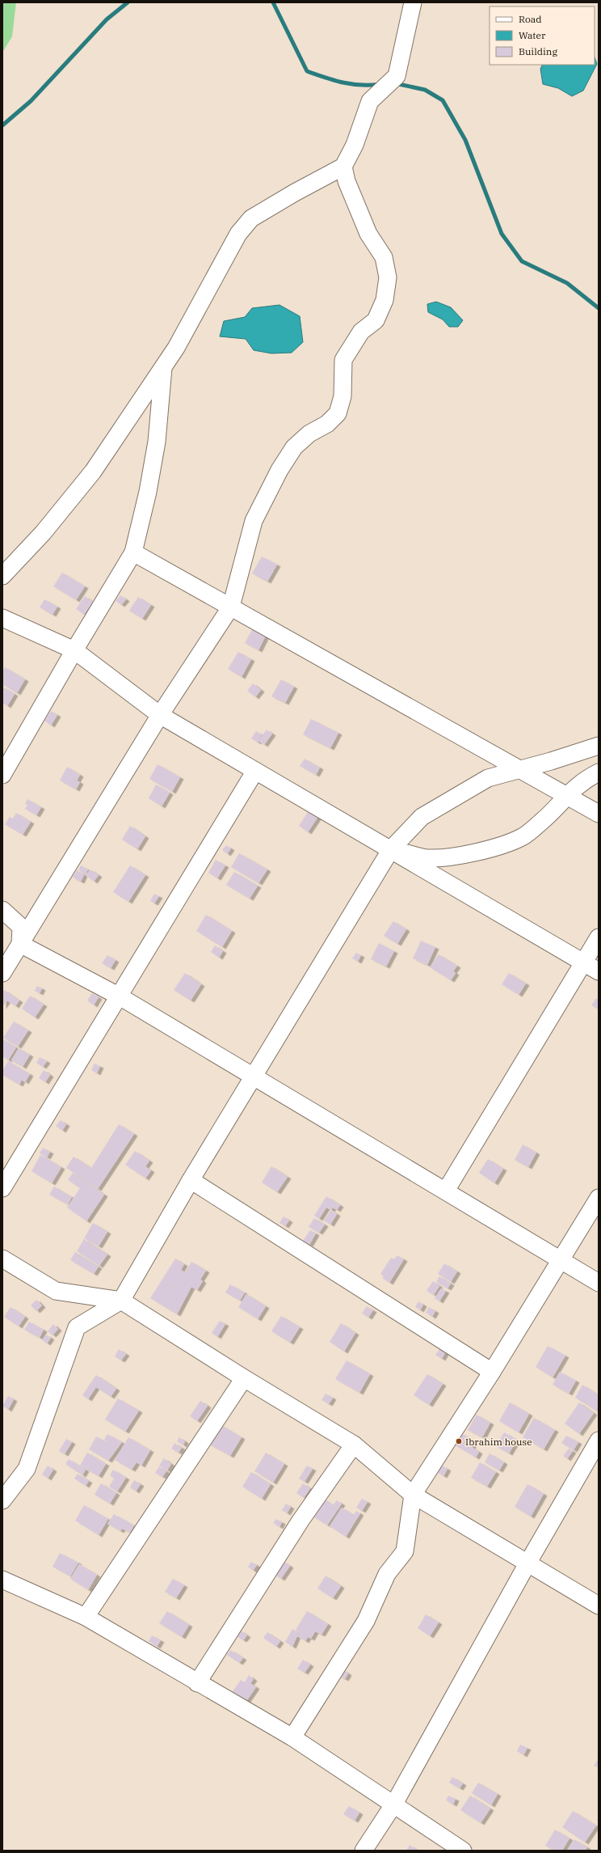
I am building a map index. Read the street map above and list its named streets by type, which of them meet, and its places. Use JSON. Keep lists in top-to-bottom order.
{
  "places": ["Ibrahim house"],
  "legend": ["Road", "Water", "Building"]
}
